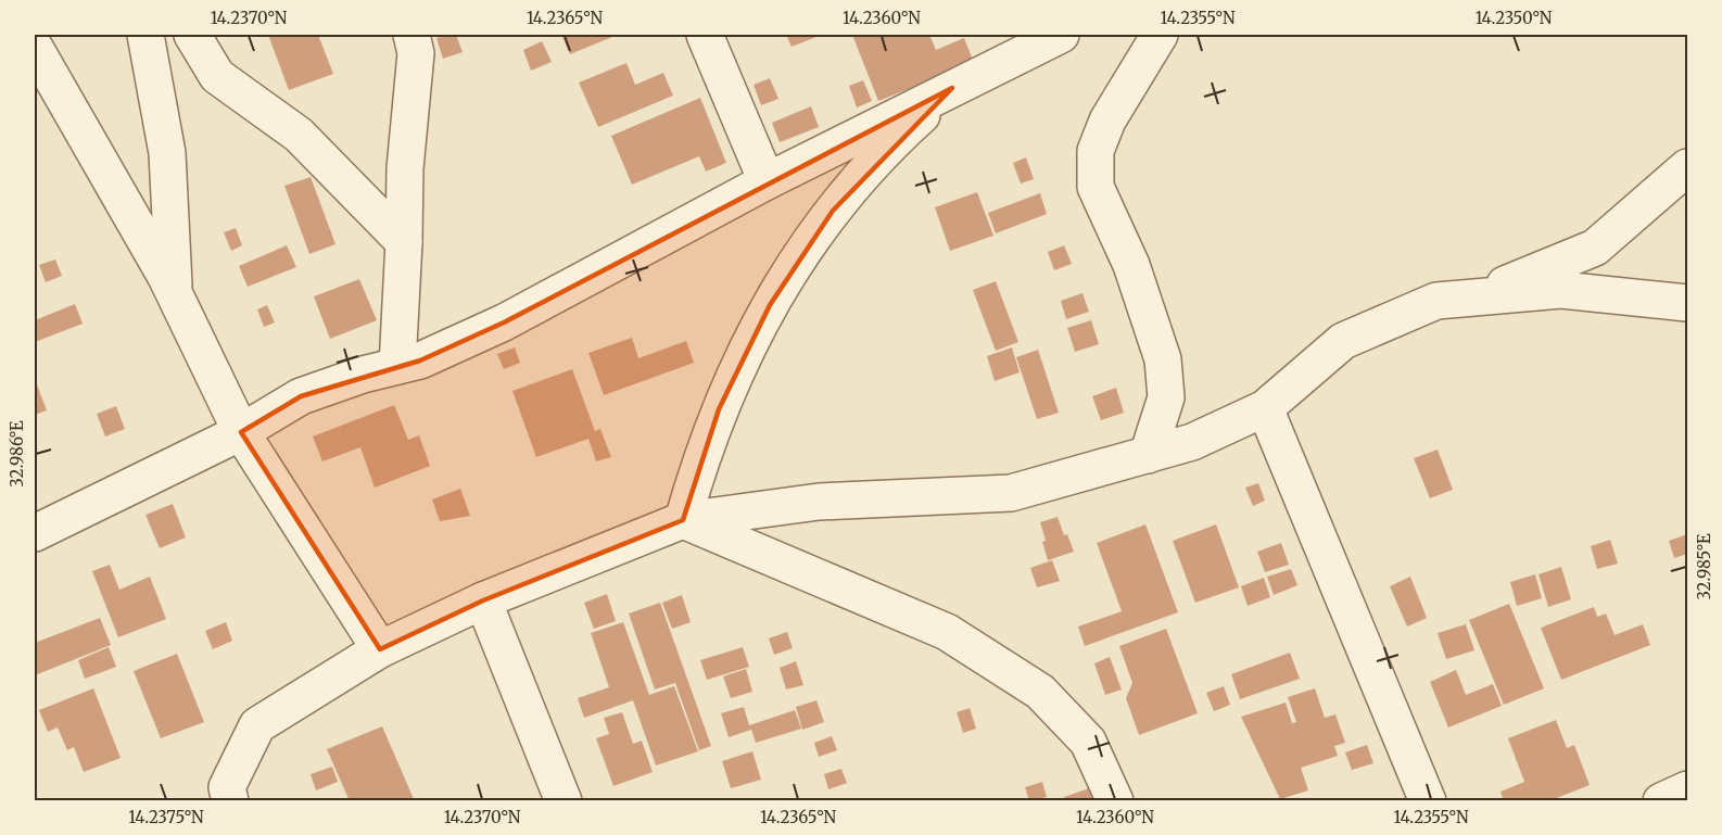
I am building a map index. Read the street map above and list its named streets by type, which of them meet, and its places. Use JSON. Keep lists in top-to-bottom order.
{
  "coordinates": [
    "14.2370°N",
    "14.2365°N",
    "14.2360°N",
    "14.2355°N",
    "14.2350°N",
    "32.986°E",
    "32.985°E",
    "14.2375°N"
  ]
}
